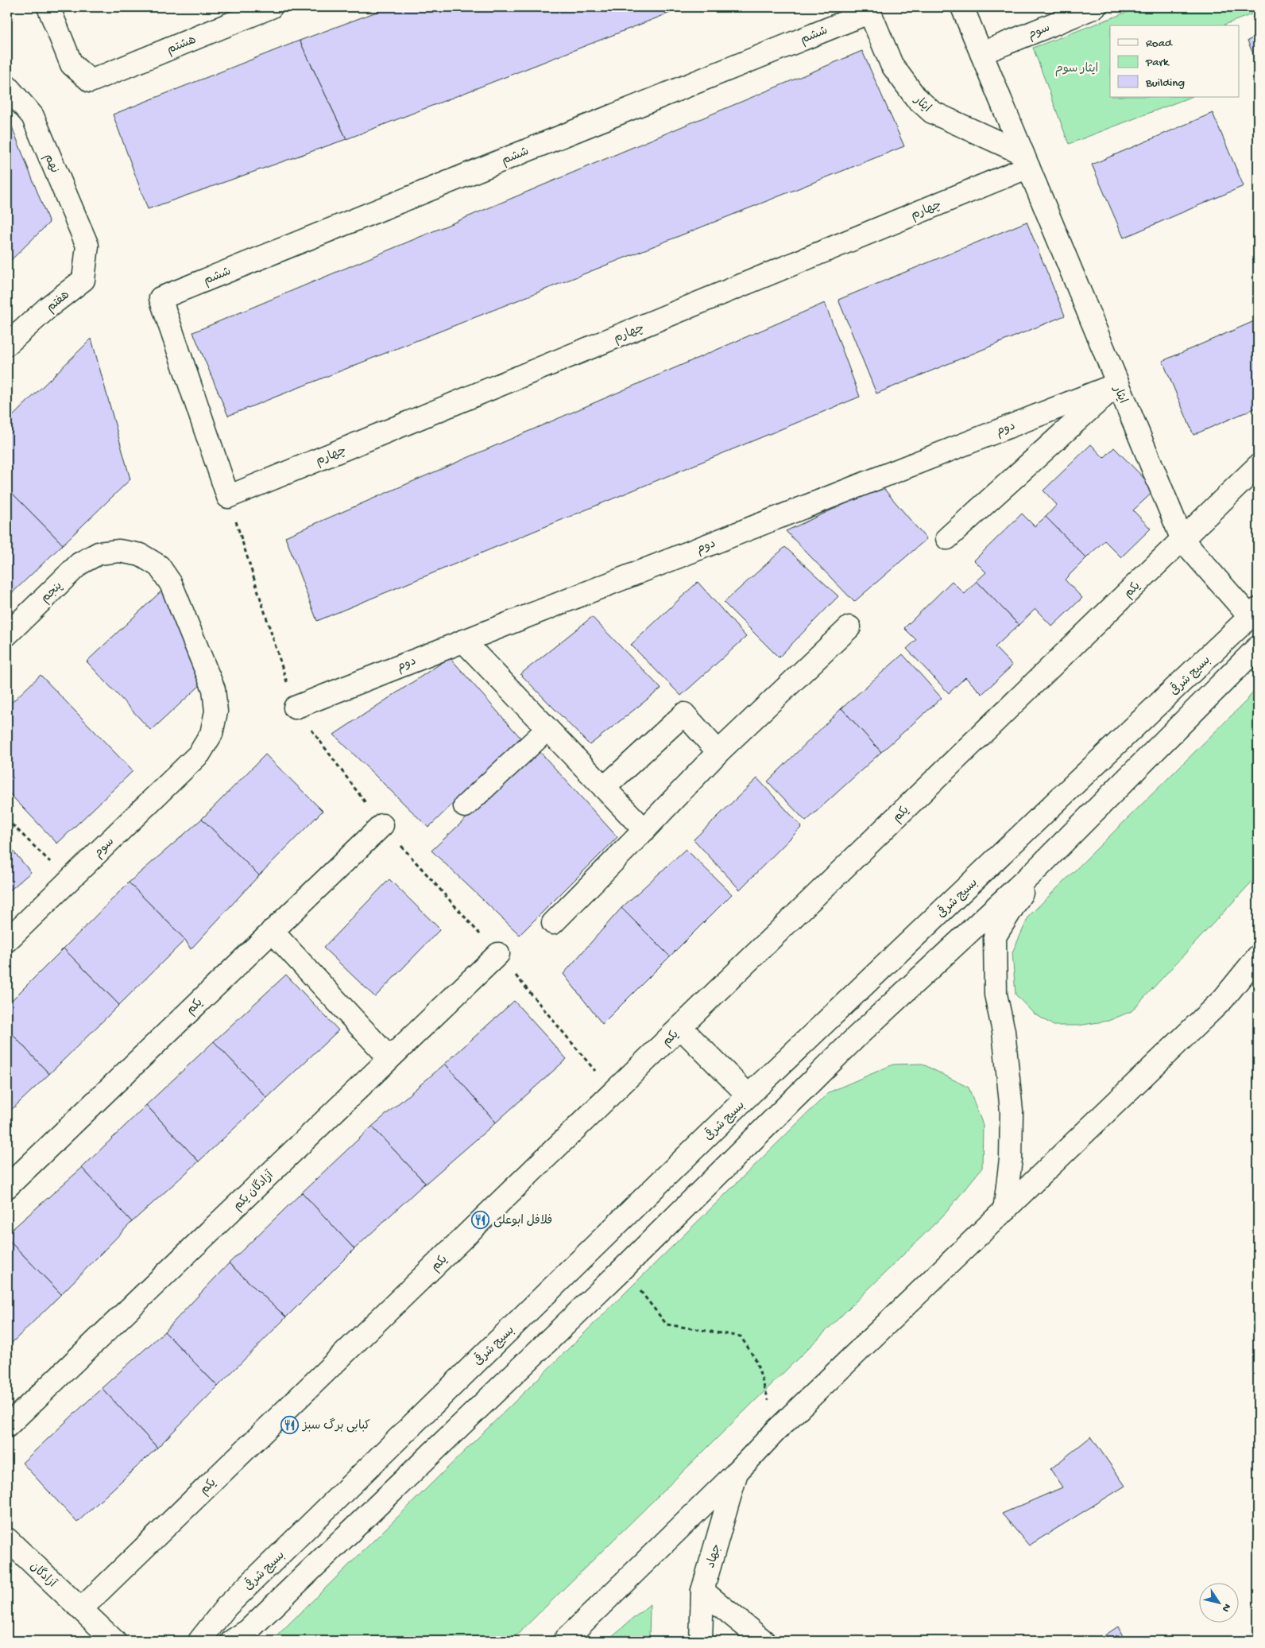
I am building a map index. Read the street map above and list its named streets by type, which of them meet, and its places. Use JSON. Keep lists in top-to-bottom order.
{
  "streets": {
    "street": [
      "سوم",
      "ششم",
      "هشتم",
      "ایثار",
      "نهم",
      "چهارم",
      "هفتم",
      "دوم",
      "یکم",
      "پنجم",
      "بسیج شرقی",
      "آزادگان یکم",
      "جهاد",
      "آزادگان"
    ]
  },
  "crossings": [
    ["سوم", "ایثار"],
    ["سوم", "پنجم"],
    ["ششم", "ایثار"],
    ["ششم", "چهارم"],
    ["ایثار", "چهارم"],
    ["ایثار", "دوم"],
    ["ایثار", "یکم"],
    ["ایثار", "بسیج شرقی"],
    ["نهم", "هفتم"],
    ["یکم", "آزادگان"]
  ],
  "parks": ["ایثار سوم"],
  "places": {
    "restaurant": ["فلافل ابوعلی", "کبابی برگ سبز"]
  },
  "legend": ["Road", "Park", "Building"],
  "north": "bottom right"
}
